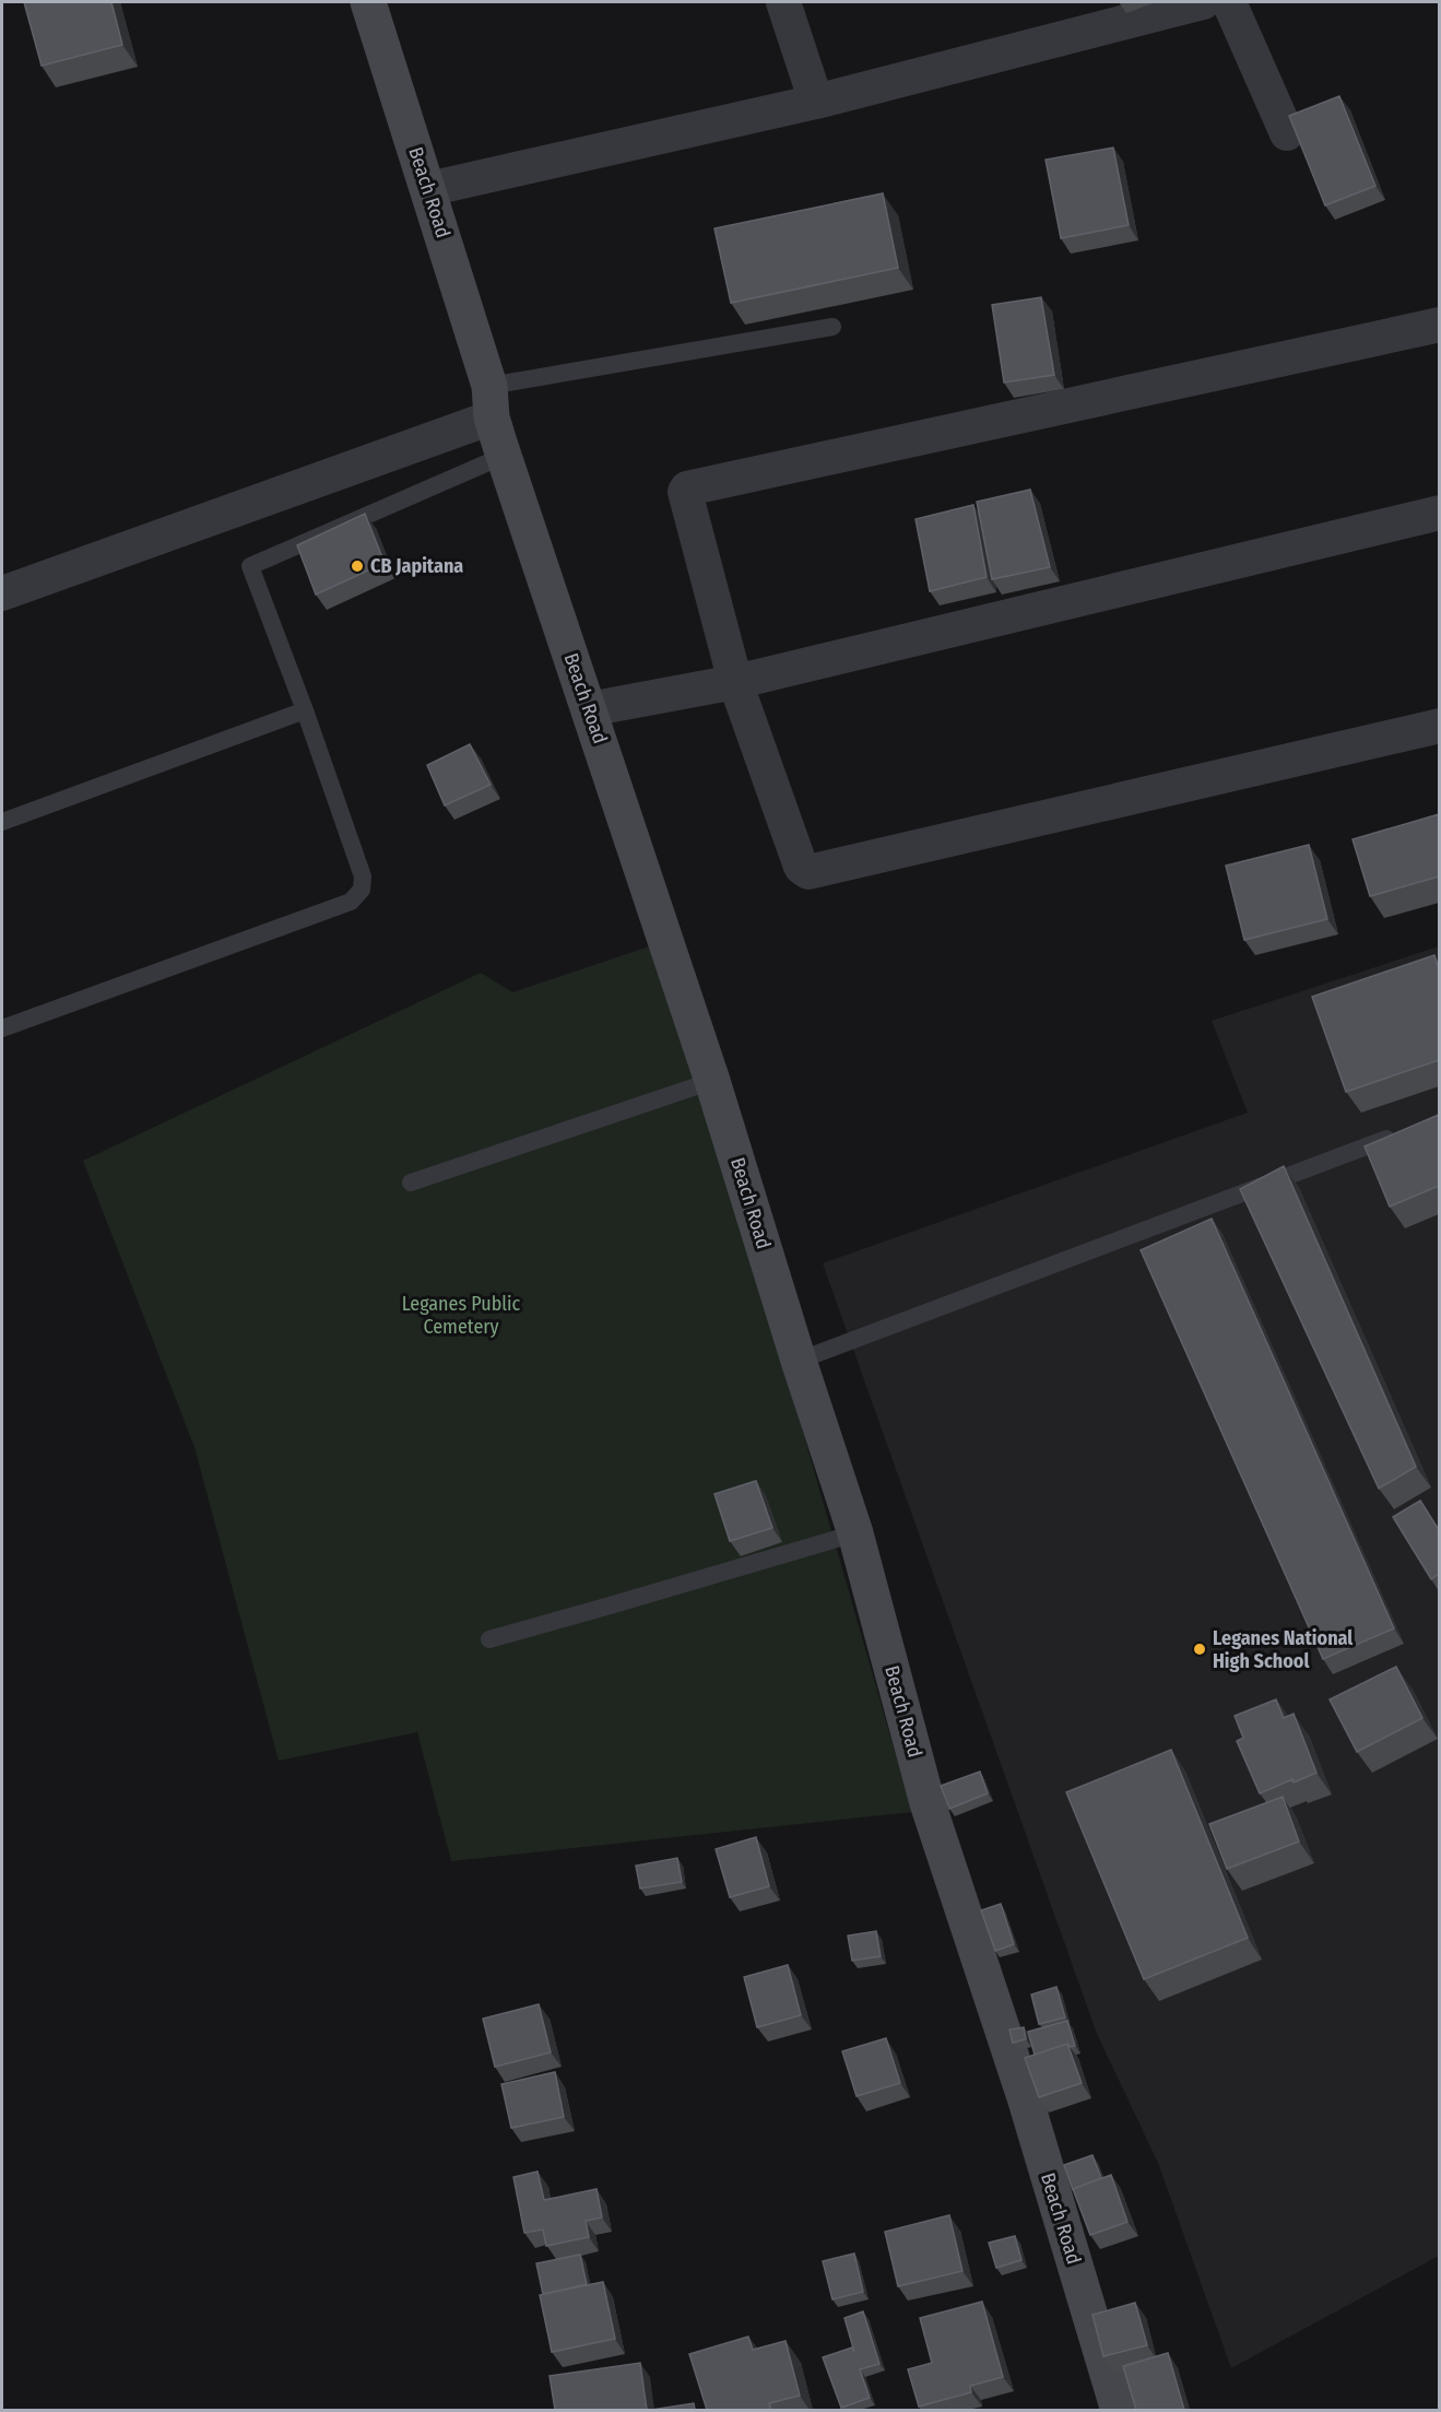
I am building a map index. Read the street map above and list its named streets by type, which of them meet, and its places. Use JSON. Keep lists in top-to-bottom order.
{
  "streets": {
    "main road": ["Beach Road"]
  },
  "parks": ["Leganes Public Cemetery"],
  "places": ["CB Japitana", "Leganes National High School"]
}
